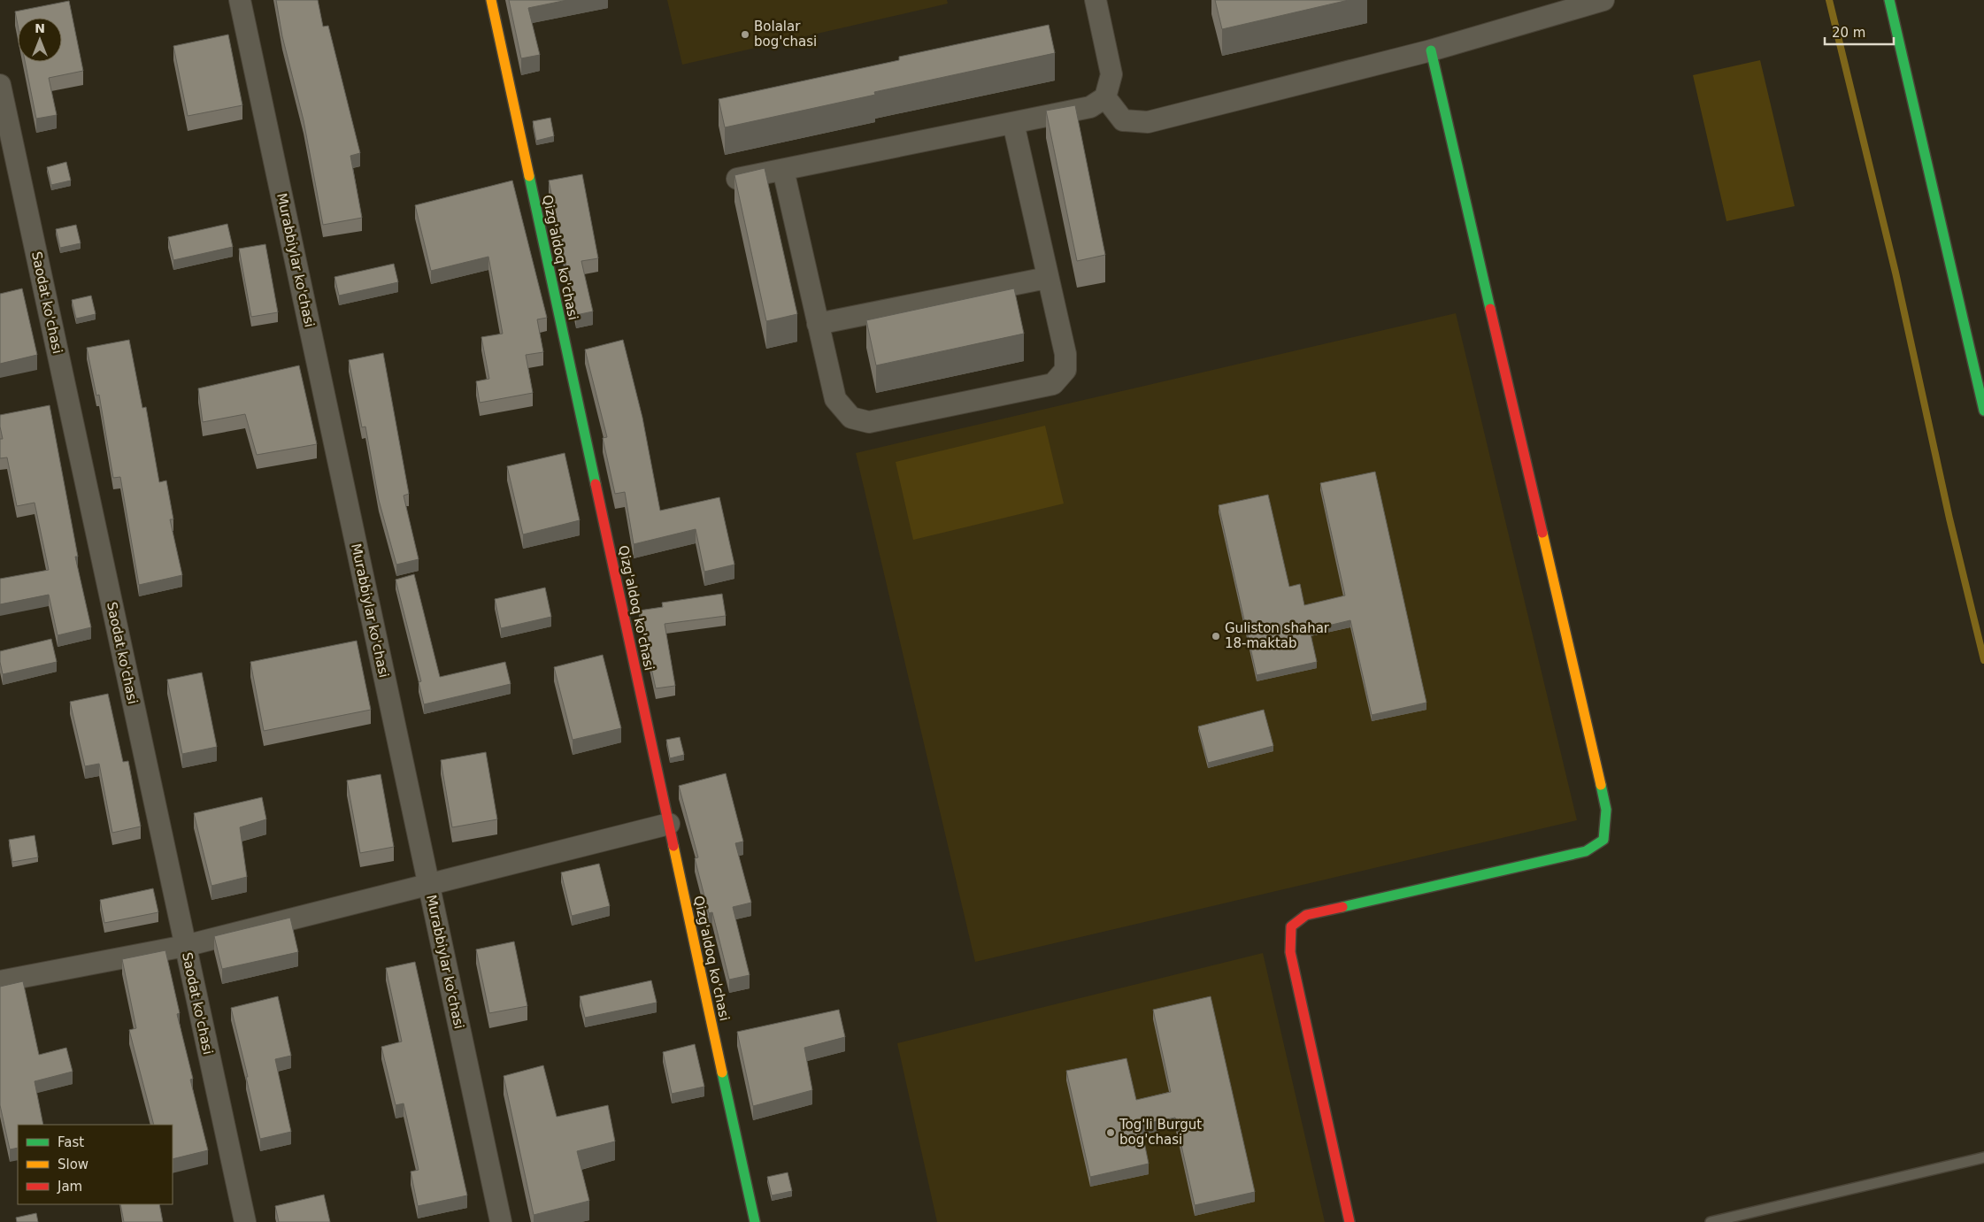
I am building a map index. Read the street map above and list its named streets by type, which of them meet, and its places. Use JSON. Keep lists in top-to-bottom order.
{
  "streets": {
    "street": ["Qizg'aldoq ko'chasi", "Murabbiylar ko'chasi", "Saodat ko'chasi"]
  },
  "places": ["Bolalar bog'chasi", "Guliston shahar 18-maktab", "Tog'li Burgut bog'chasi"],
  "legend": ["Fast", "Slow", "Jam"],
  "scale_bar": "20 m",
  "north": "top"
}
